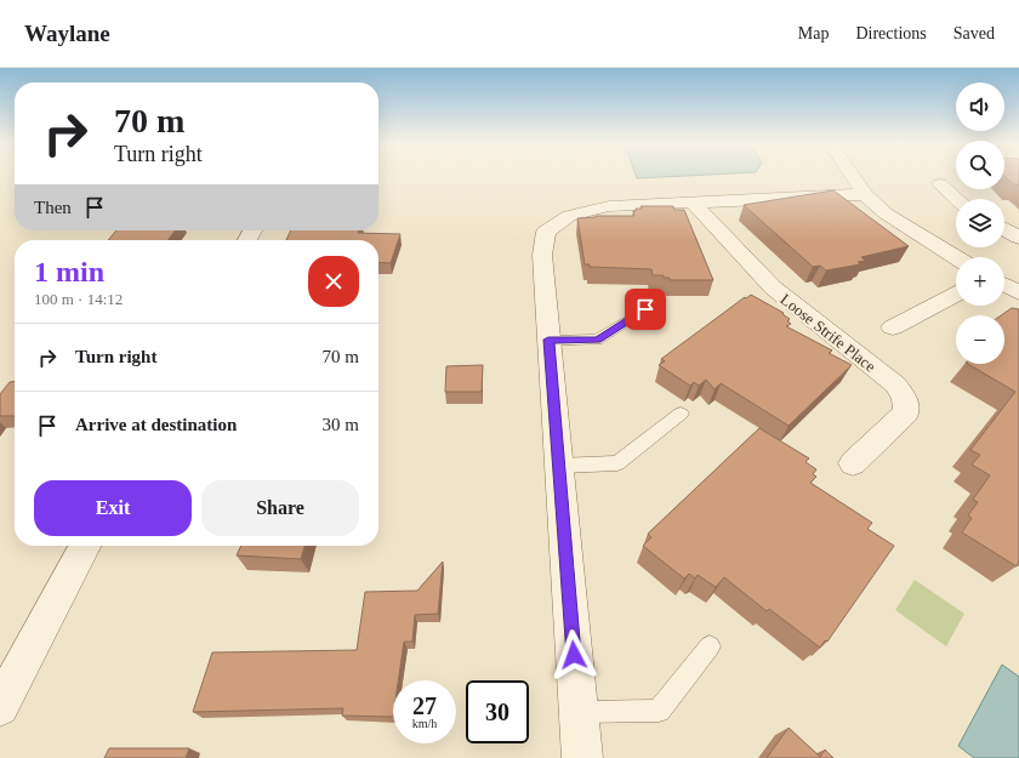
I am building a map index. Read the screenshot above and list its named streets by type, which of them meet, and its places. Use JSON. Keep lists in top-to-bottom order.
{
  "streets": {
    "street": ["Loose Strife Place"]
  },
  "page": {
    "header": "Waylane",
    "nav": ["Map", "Directions", "Saved"],
    "map_buttons": ["+", "−"],
    "turn": ["70 m", "Turn right"],
    "then": "Then",
    "heading": ["1 min", "100 m · 14:12"],
    "list": [
      {
        "name": "Turn right",
        "value": "70 m"
      },
      {
        "name": "Arrive at destination",
        "value": "30 m"
      }
    ],
    "buttons": ["Exit", "Share"],
    "speed": "27 km/h",
    "limit": "30"
  }
}
